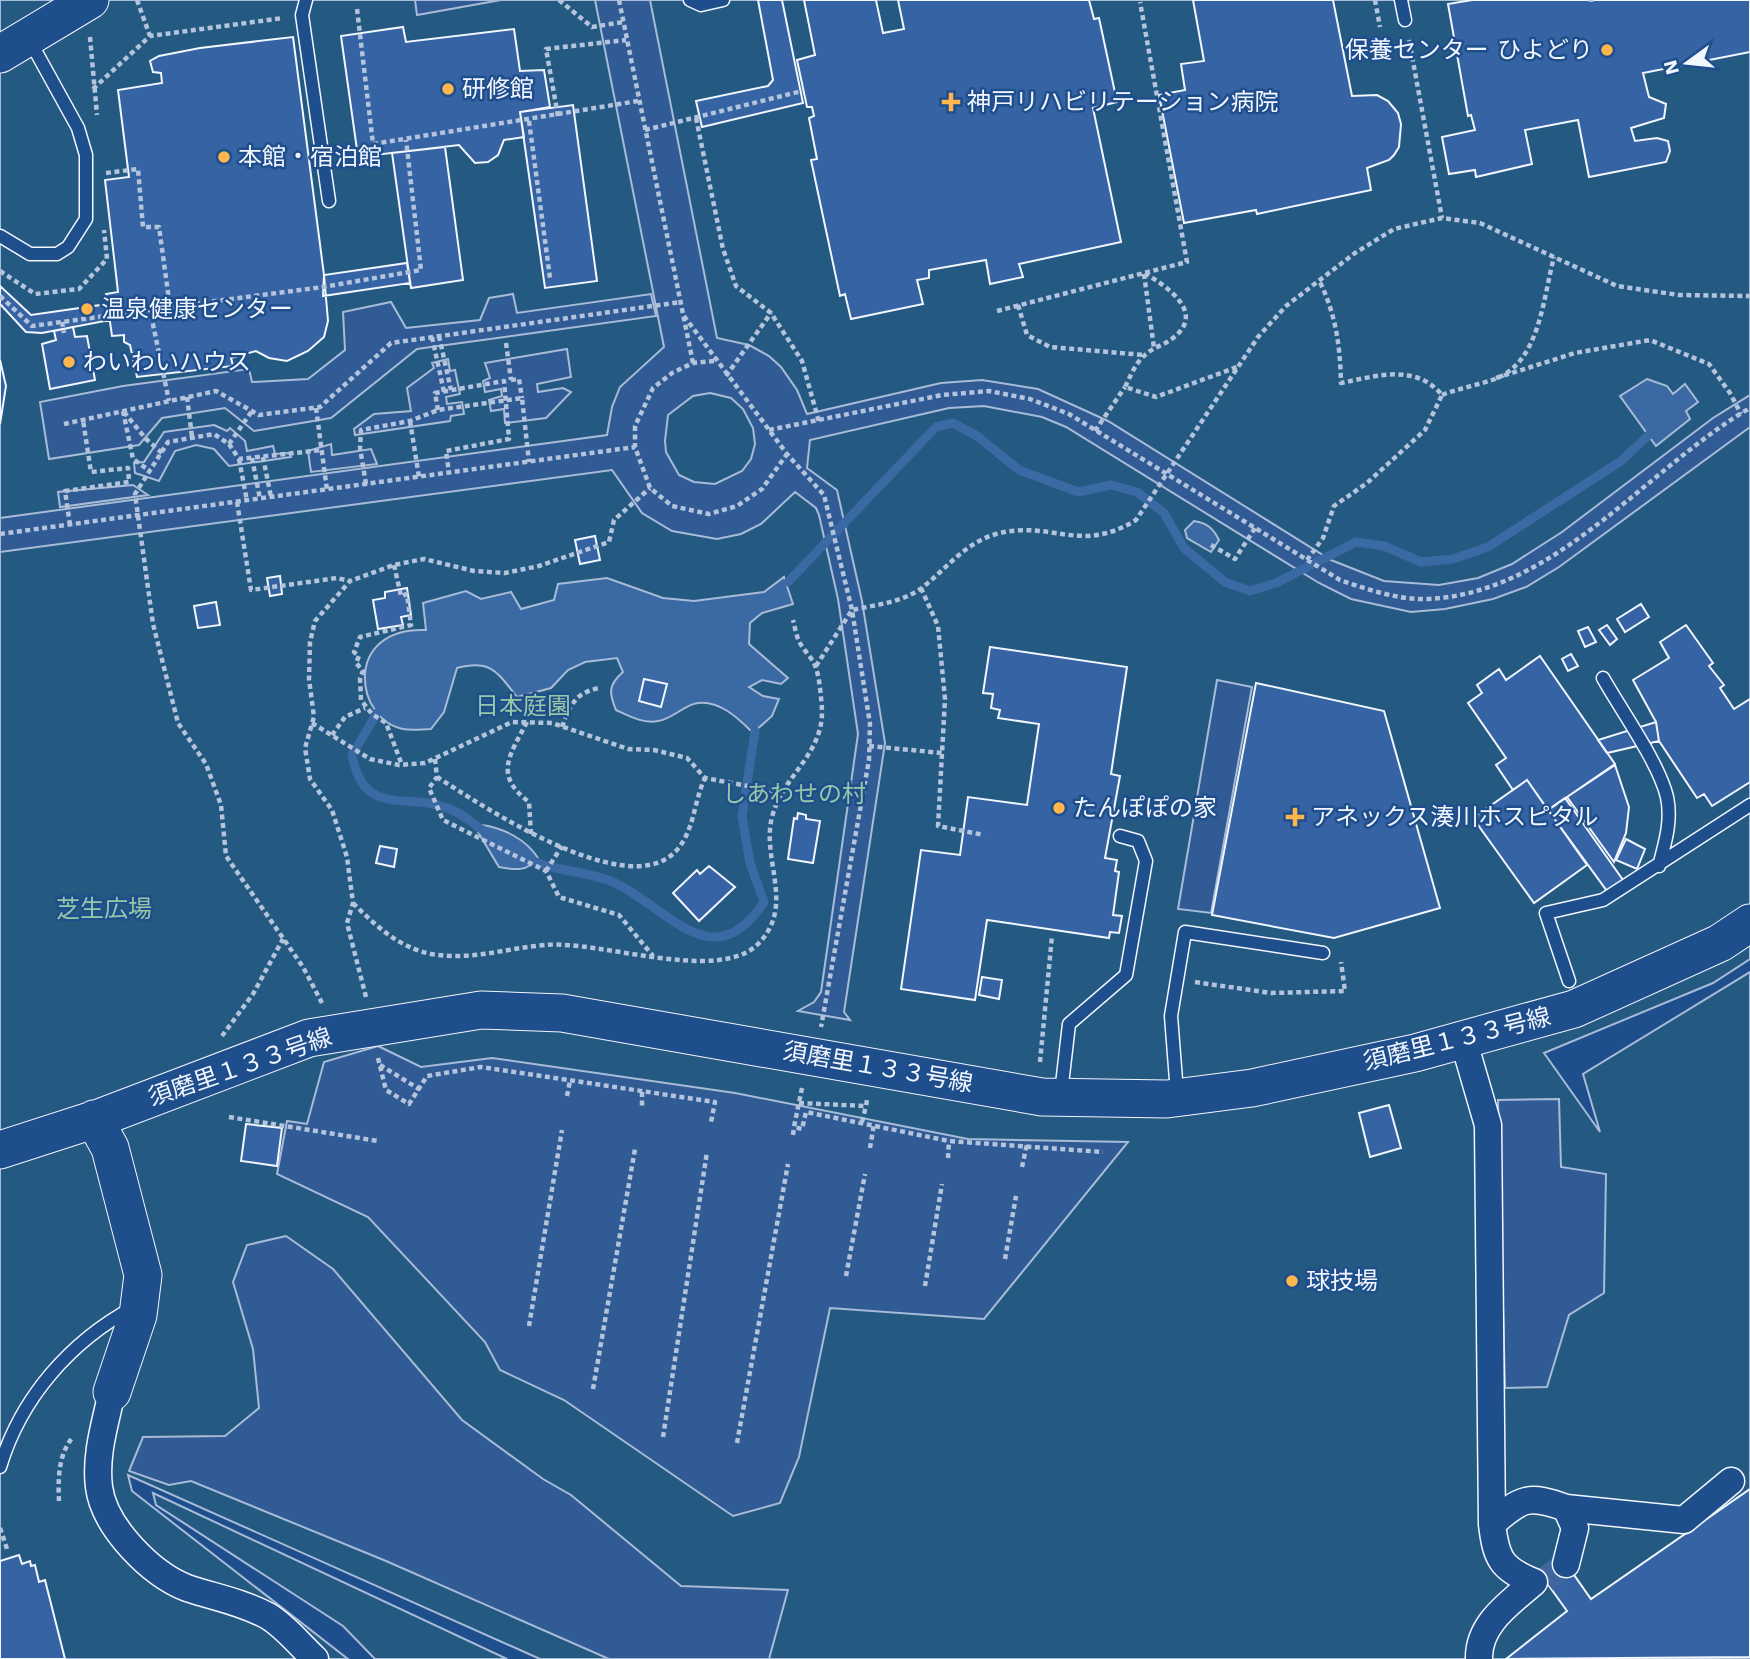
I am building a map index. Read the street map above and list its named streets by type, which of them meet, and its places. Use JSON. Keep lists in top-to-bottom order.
{
  "streets": {
    "street": ["須磨里１３３号線"]
  },
  "parks": ["日本庭園", "しあわせの村", "芝生広場"],
  "places": {
    "other": [
      "保養センター ひよどり",
      "研修館",
      "本館・宿泊館",
      "温泉健康センター",
      "わいわいハウス",
      "たんぽぽの家",
      "球技場"
    ],
    "health": ["神戸リハビリテーション病院", "アネックス湊川ホスピタル"]
  },
  "north": "left"
}
